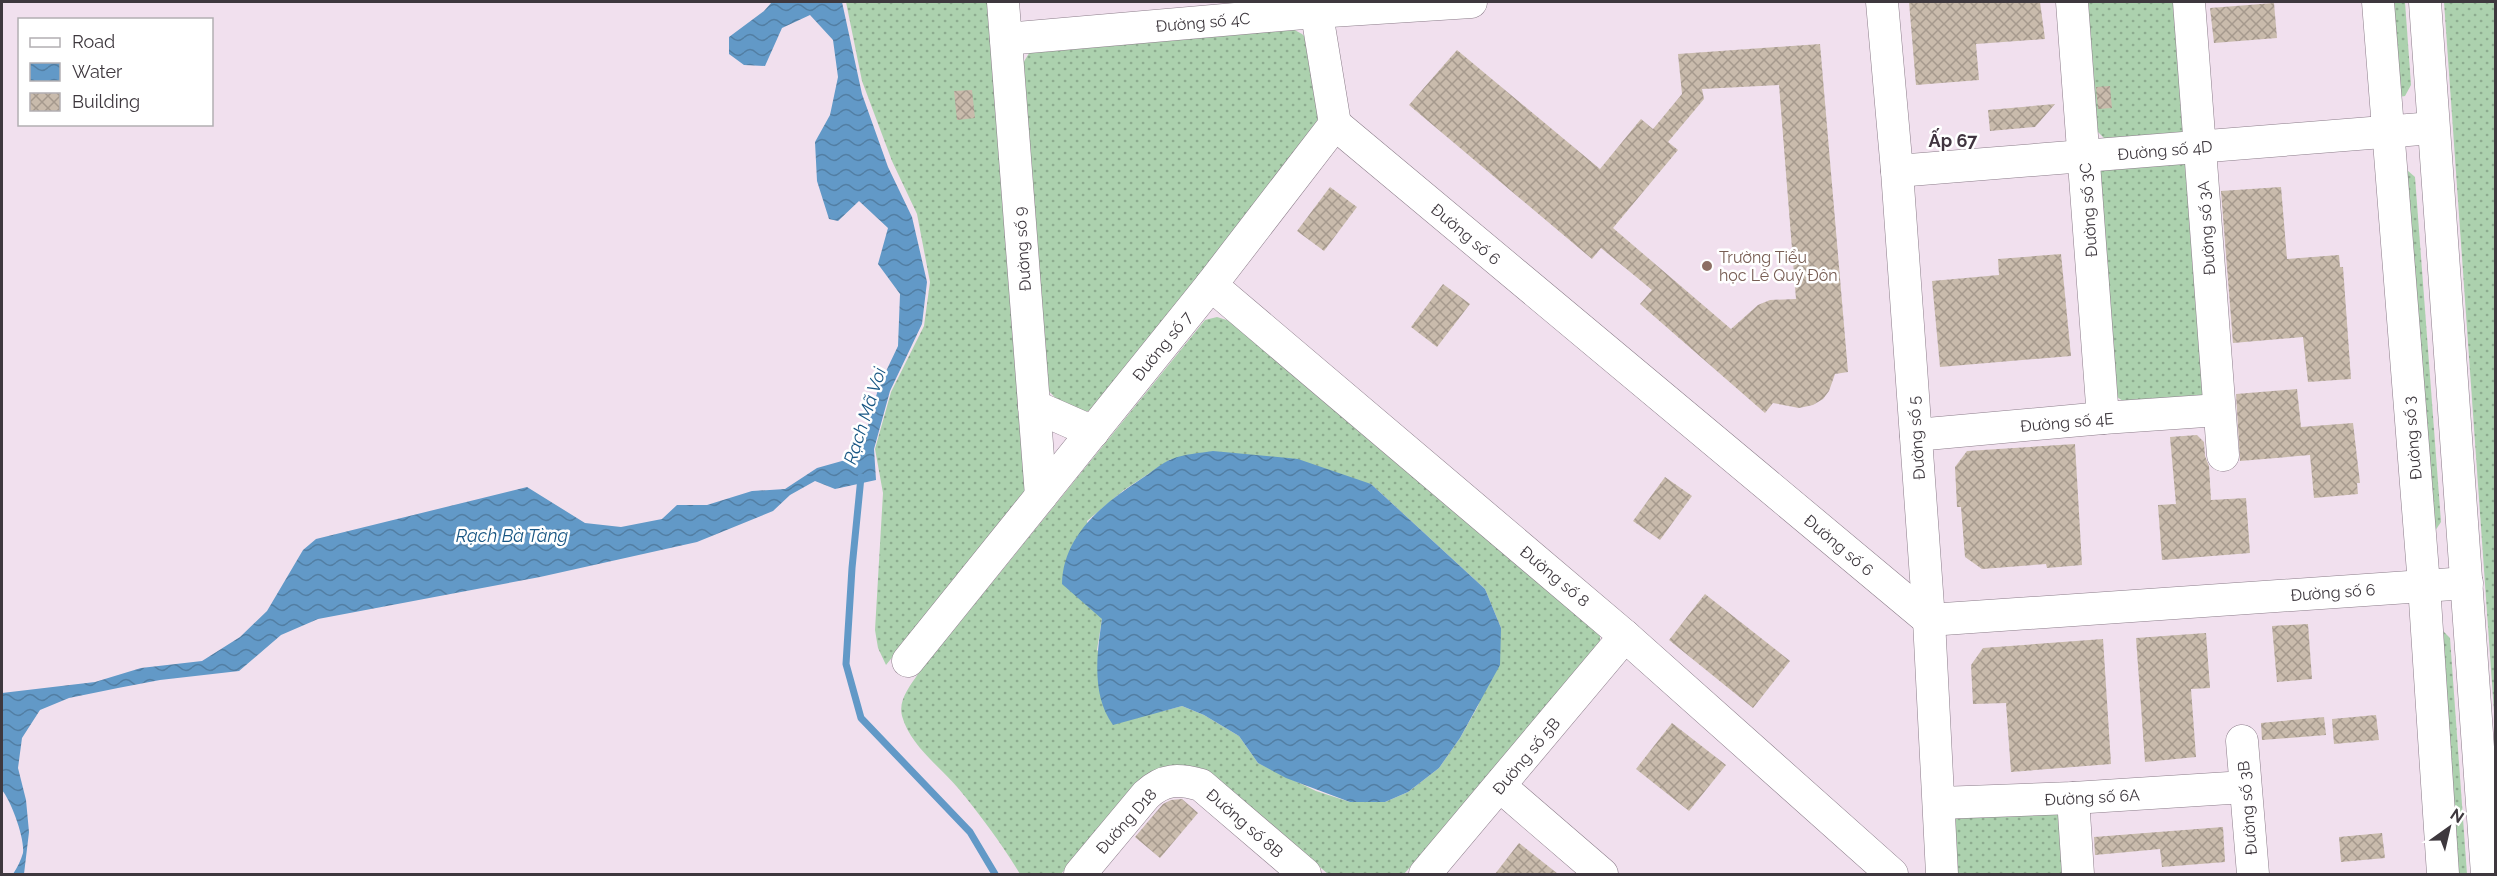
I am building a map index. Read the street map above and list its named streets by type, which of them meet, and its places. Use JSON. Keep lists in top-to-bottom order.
{
  "streets": {
    "street": [
      "Đường số 4C",
      "Đường số 4D",
      "Đường số 3C",
      "Đường số 3A",
      "Đường số 6",
      "Đường số 9",
      "Đường số 7",
      "Đường số 4E",
      "Đường số 5",
      "Đường số 3",
      "Đường số 8",
      "Đường số 5B",
      "Đường số 6A",
      "Đường số 3B",
      "Đường D18",
      "Đường số 8B"
    ]
  },
  "crossings": [
    ["Đường số 4C", "Đường số 9"],
    ["Đường số 4D", "Đường số 3C"],
    ["Đường số 4D", "Đường số 3A"],
    ["Đường số 4D", "Đường số 5"],
    ["Đường số 4D", "Đường số 3"],
    ["Đường số 3C", "Đường số 4E"],
    ["Đường số 3A", "Đường số 4E"],
    ["Đường số 6", "Đường số 7"],
    ["Đường số 6", "Đường số 5"],
    ["Đường số 6", "Đường số 3"],
    ["Đường số 9", "Đường số 7"],
    ["Đường số 7", "Đường số 8"],
    ["Đường số 4E", "Đường số 5"],
    ["Đường số 5", "Đường số 6A"],
    ["Đường số 8", "Đường số 5B"],
    ["Đường số 6A", "Đường số 3B"],
    ["Đường D18", "Đường số 8B"]
  ],
  "districts": ["Ấp 67"],
  "water": ["Rạch Mã Voi", "Rạch Bà Tàng"],
  "places": ["Trường Tiểu học Lê Quý Đôn"],
  "legend": ["Road", "Water", "Building"],
  "north": "top right"
}
